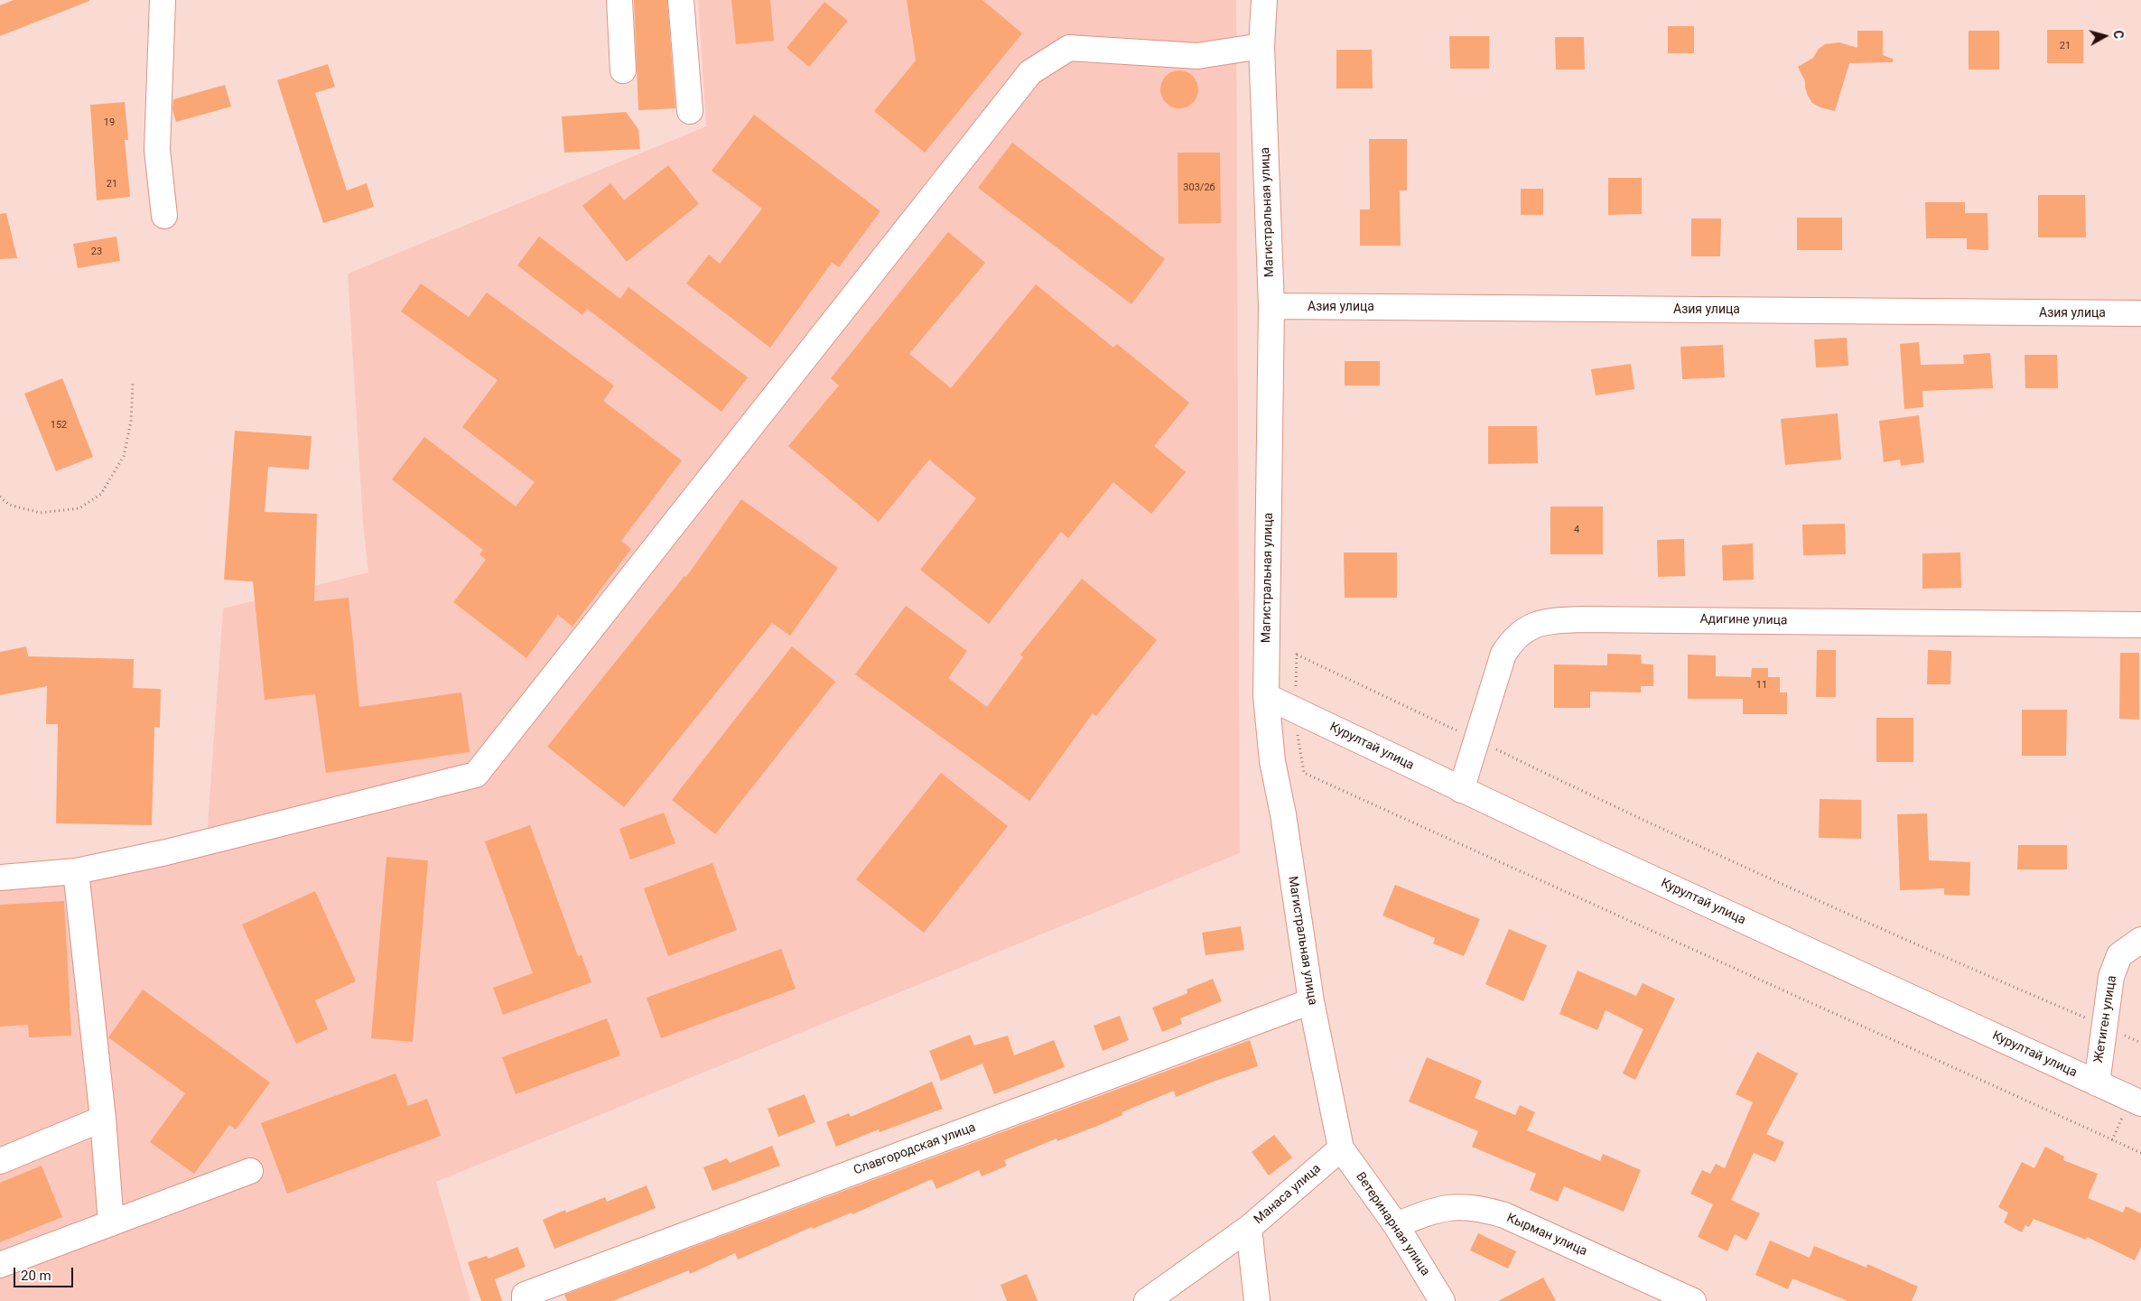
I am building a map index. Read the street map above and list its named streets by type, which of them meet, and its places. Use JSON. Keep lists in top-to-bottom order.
{
  "streets": {
    "street": [
      "Магистральная улица",
      "Азия улица",
      "Адигине улица",
      "Курултай улица",
      "Жетиген улица",
      "Славгородская улица",
      "Манаса улица",
      "Ветеринарная улица",
      "Кырман улица"
    ]
  },
  "crossings": [
    ["Магистральная улица", "Азия улица"],
    ["Магистральная улица", "Курултай улица"],
    ["Магистральная улица", "Славгородская улица"],
    ["Магистральная улица", "Манаса улица"],
    ["Магистральная улица", "Ветеринарная улица"],
    ["Адигине улица", "Курултай улица"],
    ["Курултай улица", "Жетиген улица"],
    ["Манаса улица", "Ветеринарная улица"],
    ["Ветеринарная улица", "Кырман улица"]
  ],
  "house_numbers": [
    "21",
    "19",
    "21",
    "303/2б",
    "23",
    "152",
    "4",
    "11"
  ],
  "scale_bar": "20 m",
  "north": "right"
}
